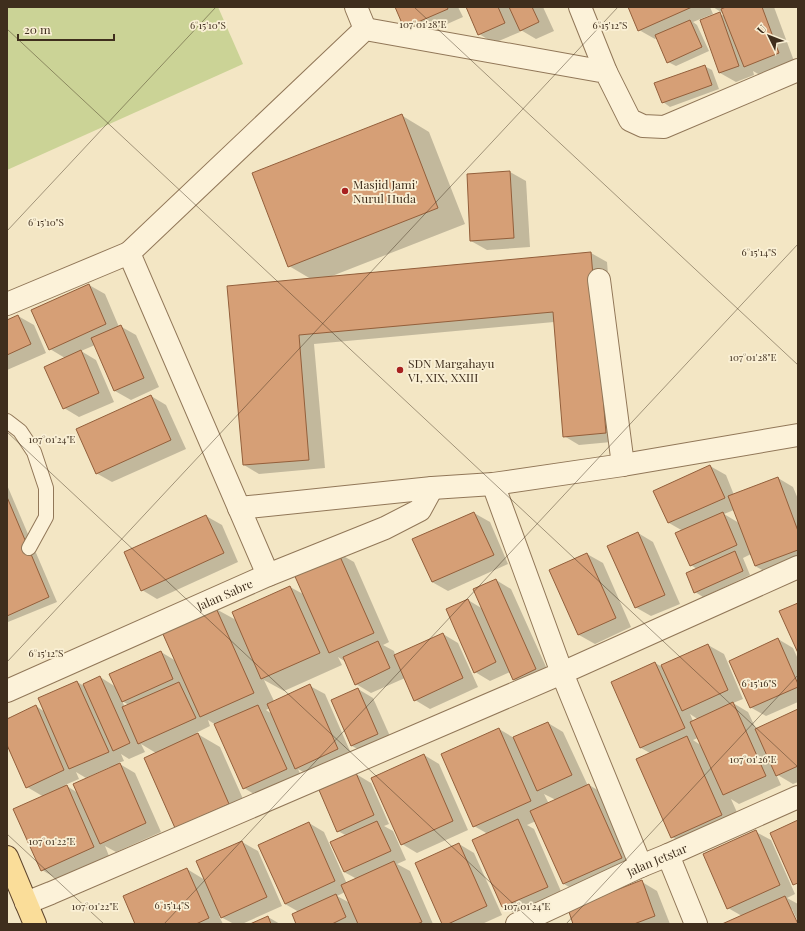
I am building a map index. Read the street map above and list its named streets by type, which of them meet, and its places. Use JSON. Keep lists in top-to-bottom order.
{
  "streets": {
    "street": ["Jalan Sabre", "Jalan Jetstar"]
  },
  "places": ["Masjid Jami' Nurul Huda", "SDN Margahayu VI, XIX, XXIII"],
  "scale_bar": "20 m",
  "north": "top left",
  "coordinates": [
    "107°01'28\"E",
    "6°15'10\"S",
    "6°15'12\"S",
    "6°15'14\"S",
    "107°01'24\"E",
    "6°15'16\"S",
    "107°01'26\"E",
    "107°01'22\"E"
  ]
}
